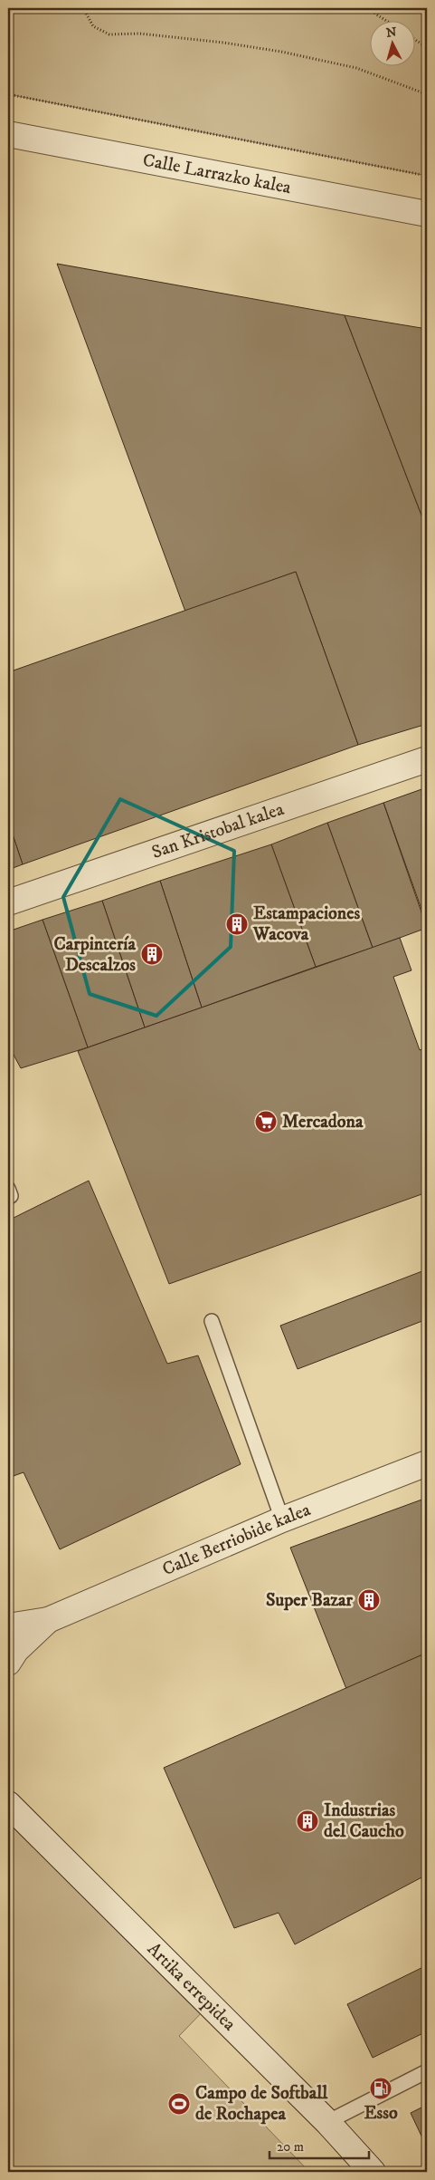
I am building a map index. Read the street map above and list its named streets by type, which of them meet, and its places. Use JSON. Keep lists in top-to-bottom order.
{
  "streets": {
    "street": [
      "Calle Larrazko kalea",
      "San Kristobal kalea",
      "Calle Berriobide kalea",
      "Artika errepidea"
    ]
  },
  "places": {
    "building": [
      "Estampaciones Wacova",
      "Carpintería Descalzos",
      "Super Bazar",
      "Industrias del Caucho"
    ],
    "supermarket": ["Mercadona"],
    "fuel station": ["Esso"],
    "sports": ["Campo de Softball de Rochapea"]
  },
  "scale_bar": "20 m",
  "north": "top"
}
